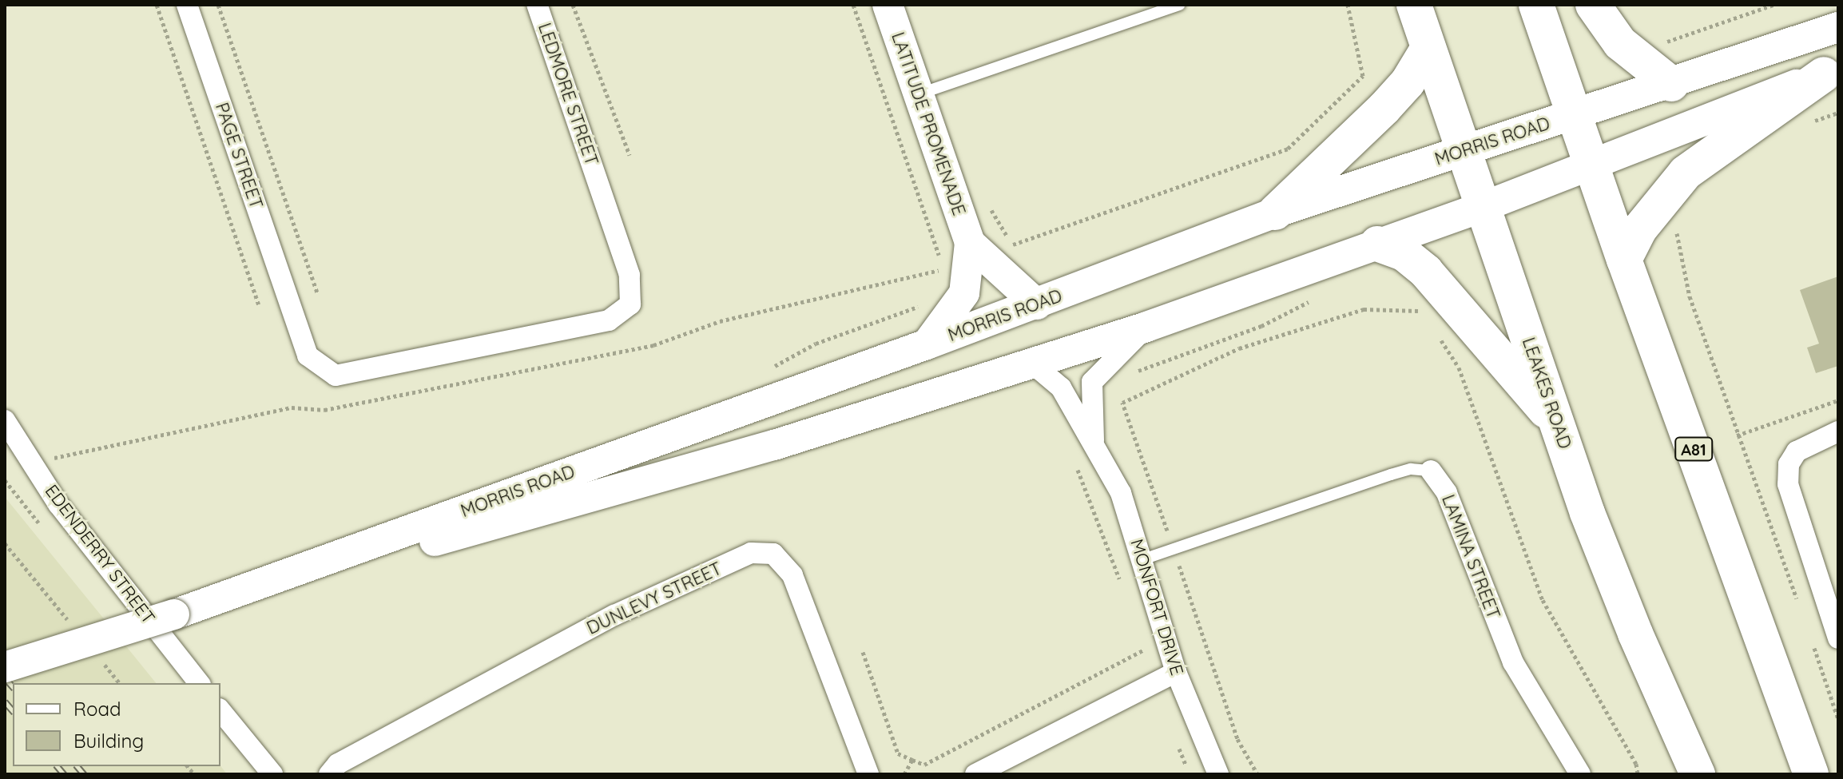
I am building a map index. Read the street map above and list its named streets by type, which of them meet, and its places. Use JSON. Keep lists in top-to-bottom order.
{
  "streets": {
    "highway": ["LEAKES ROAD", "A81"],
    "street": [
      "LEDMORE STREET",
      "LATITUDE PROMENADE",
      "MORRIS ROAD",
      "PAGE STREET",
      "EDENDERRY STREET",
      "LAMINA STREET",
      "DUNLEVY STREET",
      "MONFORT DRIVE"
    ]
  },
  "crossings": [
    ["LEDMORE STREET", "PAGE STREET"],
    ["LATITUDE PROMENADE", "MORRIS ROAD"],
    ["MORRIS ROAD", "LEAKES ROAD"],
    ["MORRIS ROAD", "A81"],
    ["MORRIS ROAD", "MONFORT DRIVE"],
    ["LAMINA STREET", "MONFORT DRIVE"]
  ],
  "legend": ["Road", "Building"]
}
